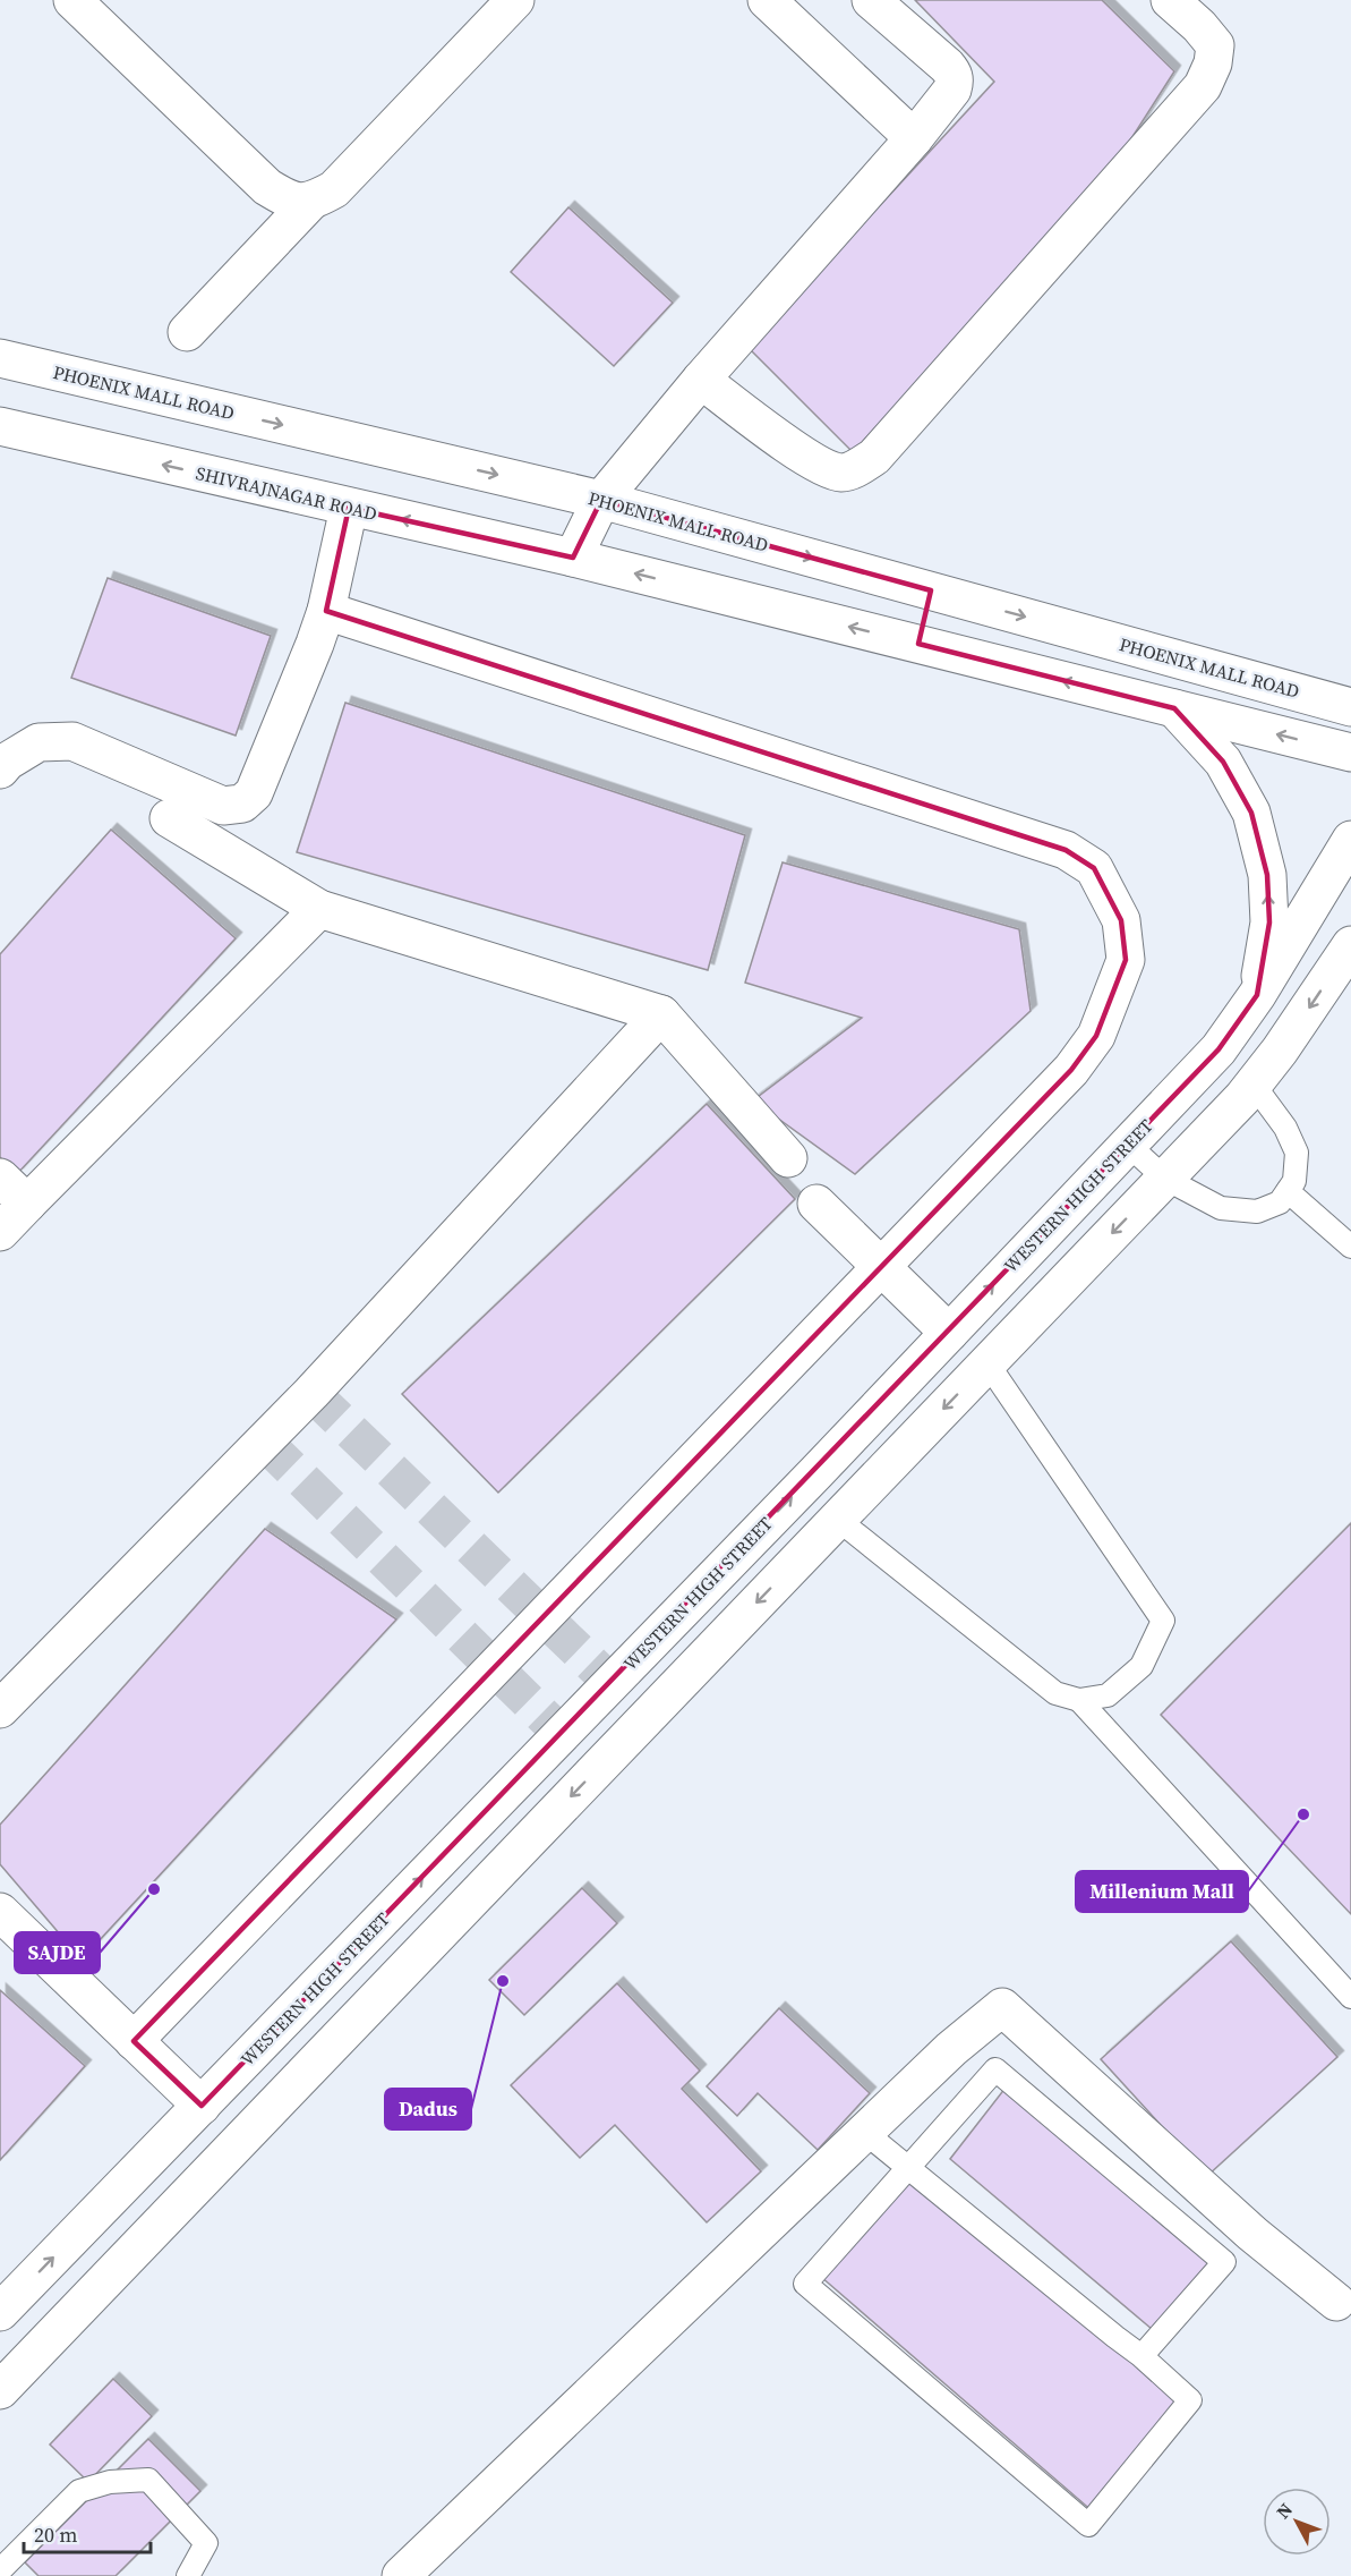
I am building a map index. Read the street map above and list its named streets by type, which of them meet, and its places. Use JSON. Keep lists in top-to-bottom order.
{
  "streets": {
    "street": ["PHOENIX MALL ROAD", "SHIVRAJNAGAR ROAD", "WESTERN HIGH STREET"]
  },
  "one_way": ["SHIVRAJNAGAR ROAD"],
  "places": ["Millenium Mall", "SAJDE", "Dadus"],
  "scale_bar": "20 m",
  "north": "top left"
}
